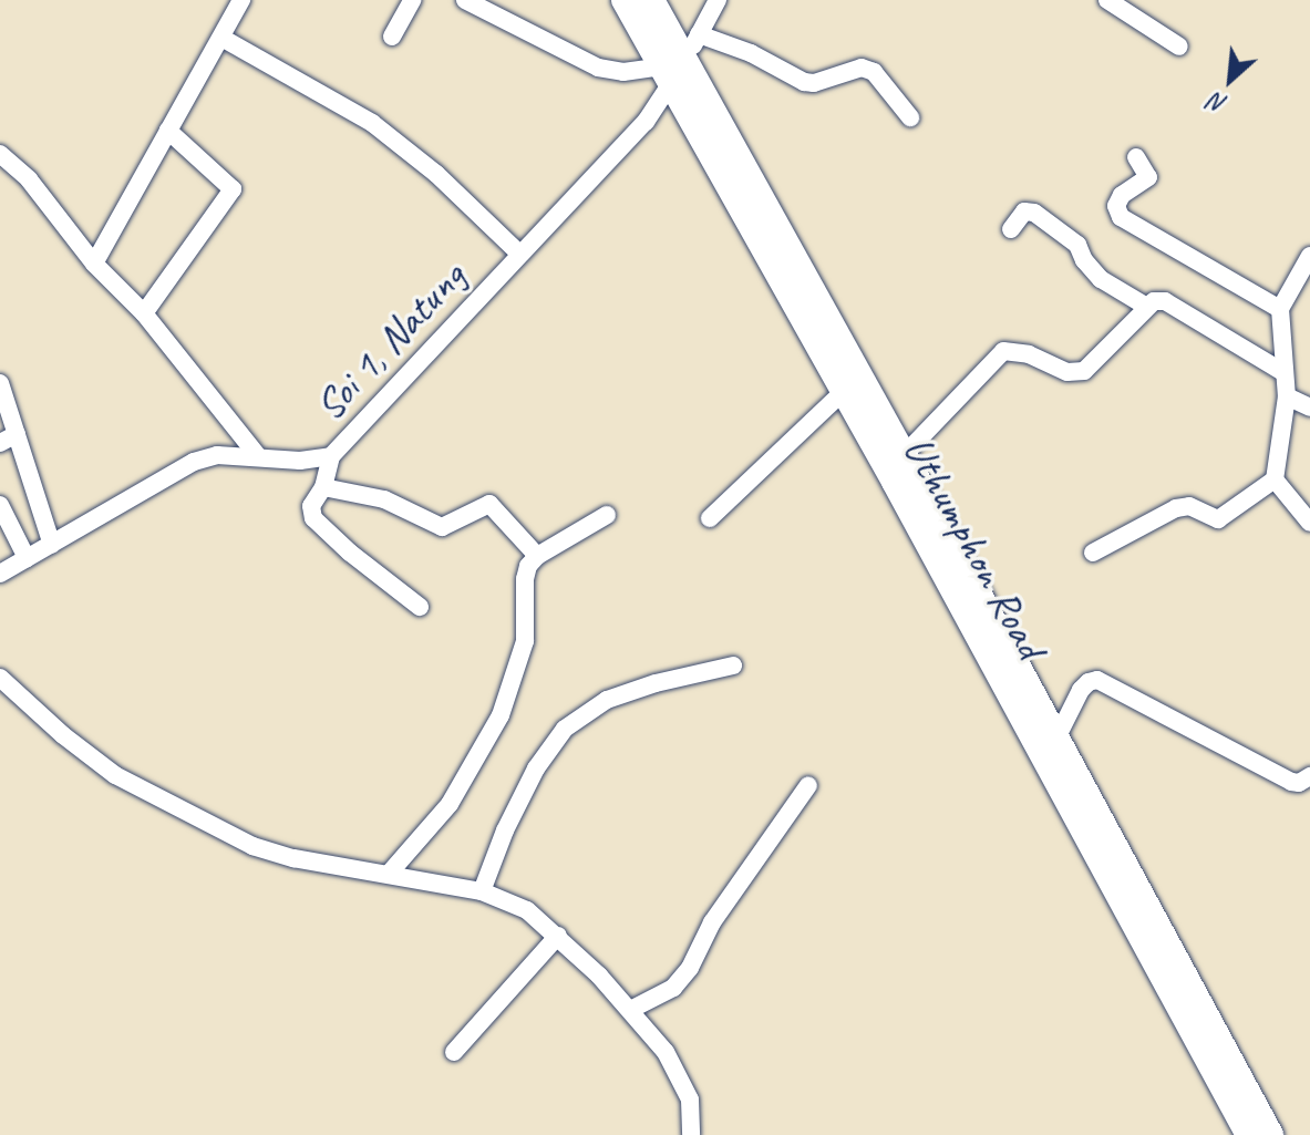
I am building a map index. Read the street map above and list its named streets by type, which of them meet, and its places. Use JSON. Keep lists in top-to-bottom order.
{
  "streets": {
    "street": ["Soi 1, Natung", "Uthumphon Road"]
  },
  "crossings": [
    ["Soi 1, Natung", "Uthumphon Road"]
  ],
  "north": "bottom left"
}
